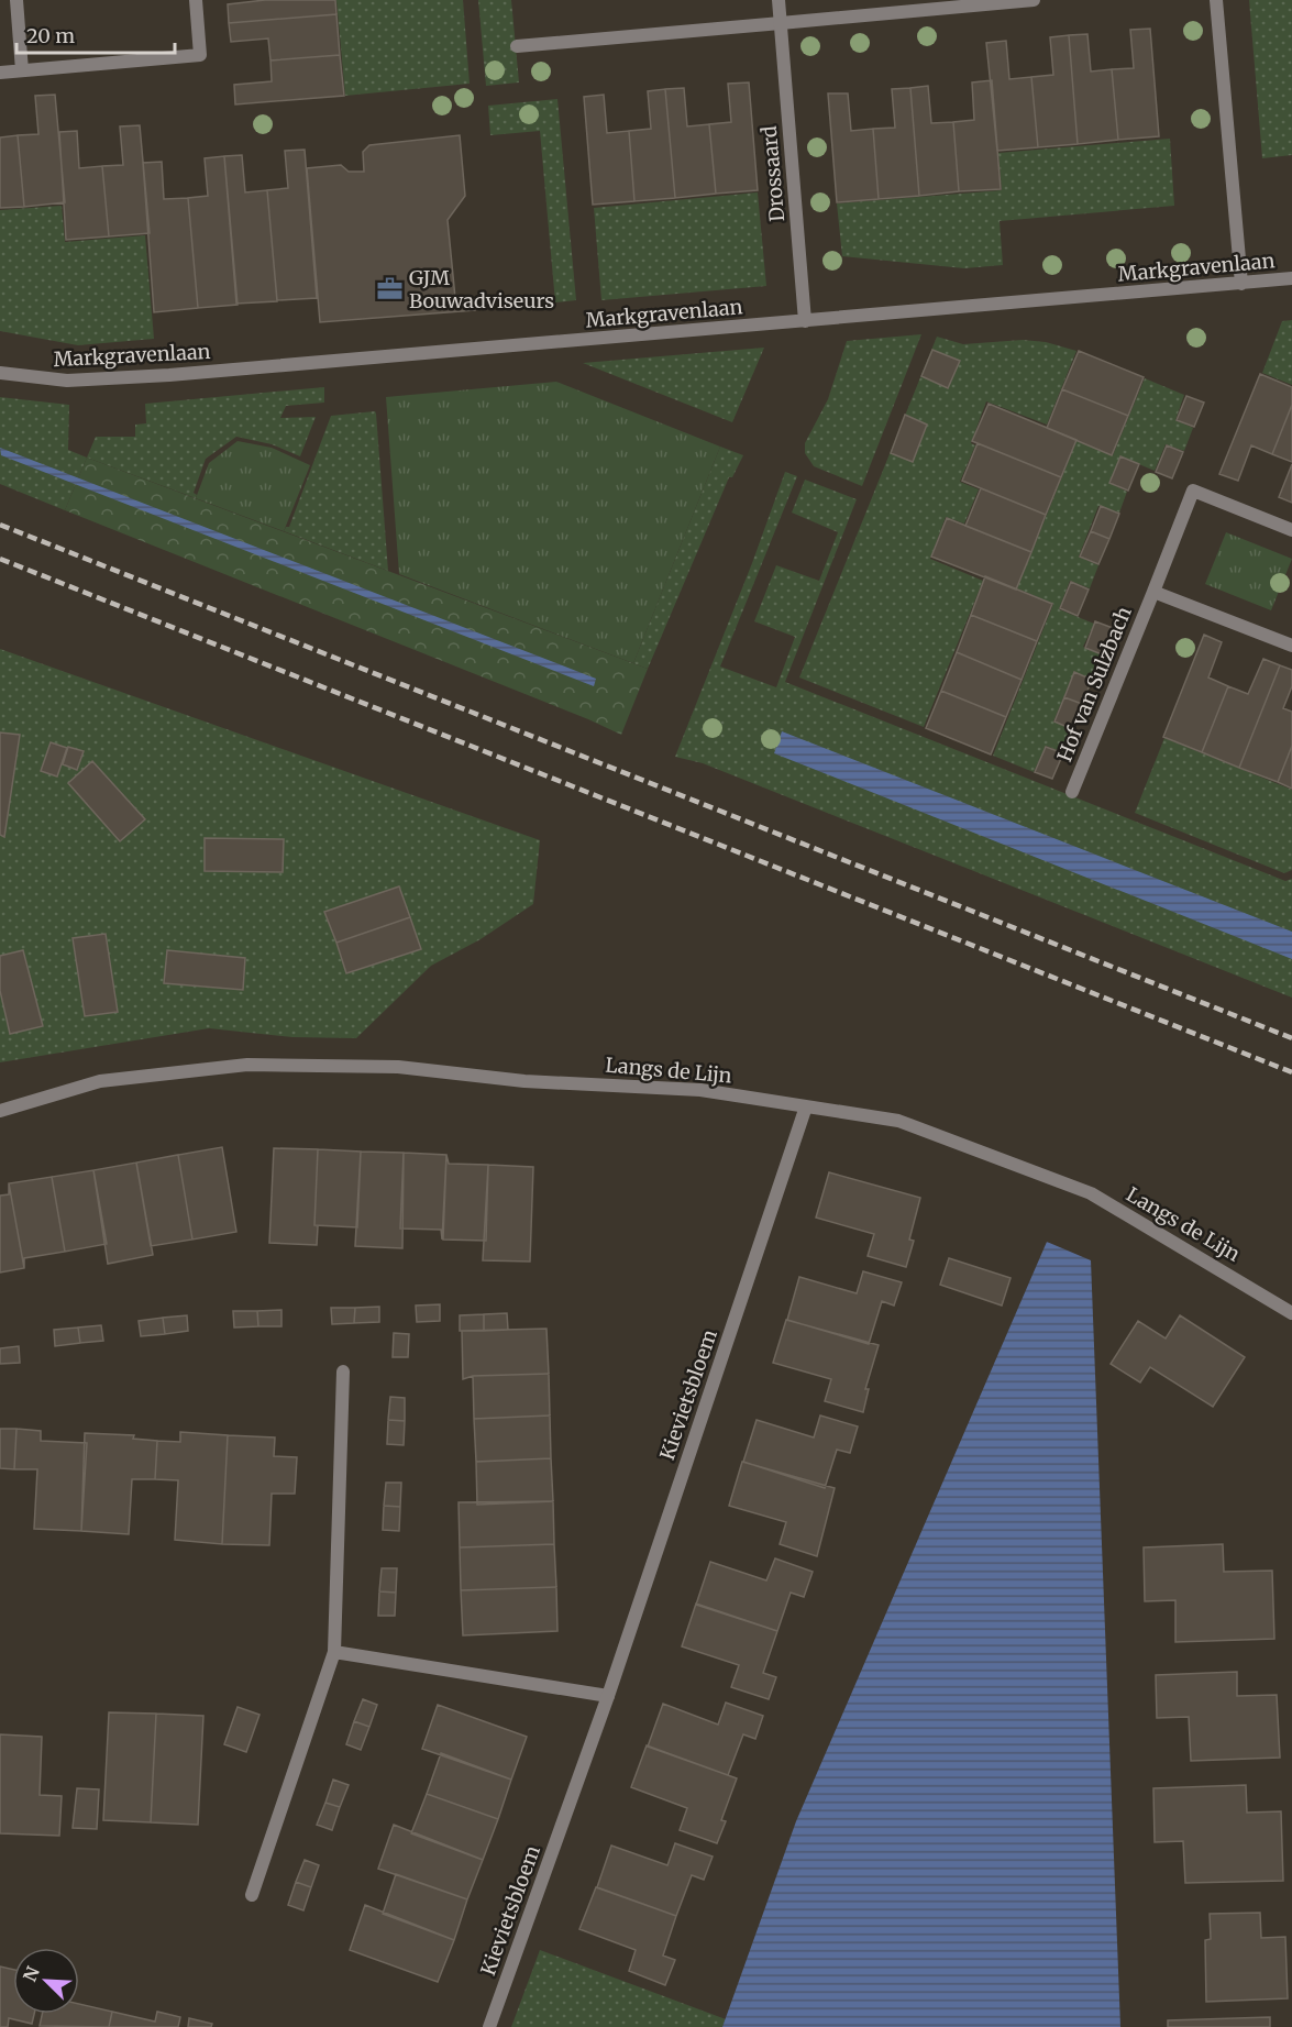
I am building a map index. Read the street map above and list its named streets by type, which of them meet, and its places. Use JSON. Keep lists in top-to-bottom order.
{
  "streets": {
    "street": [
      "Drossaard",
      "Markgravenlaan",
      "Hof van Sulzbach",
      "Langs de Lijn",
      "Kievietsbloem"
    ]
  },
  "crossings": [
    ["Drossaard", "Markgravenlaan"],
    ["Langs de Lijn", "Kievietsbloem"]
  ],
  "places": {
    "office": ["GJM Bouwadviseurs"]
  },
  "scale_bar": "20 m",
  "north": "top left"
}
